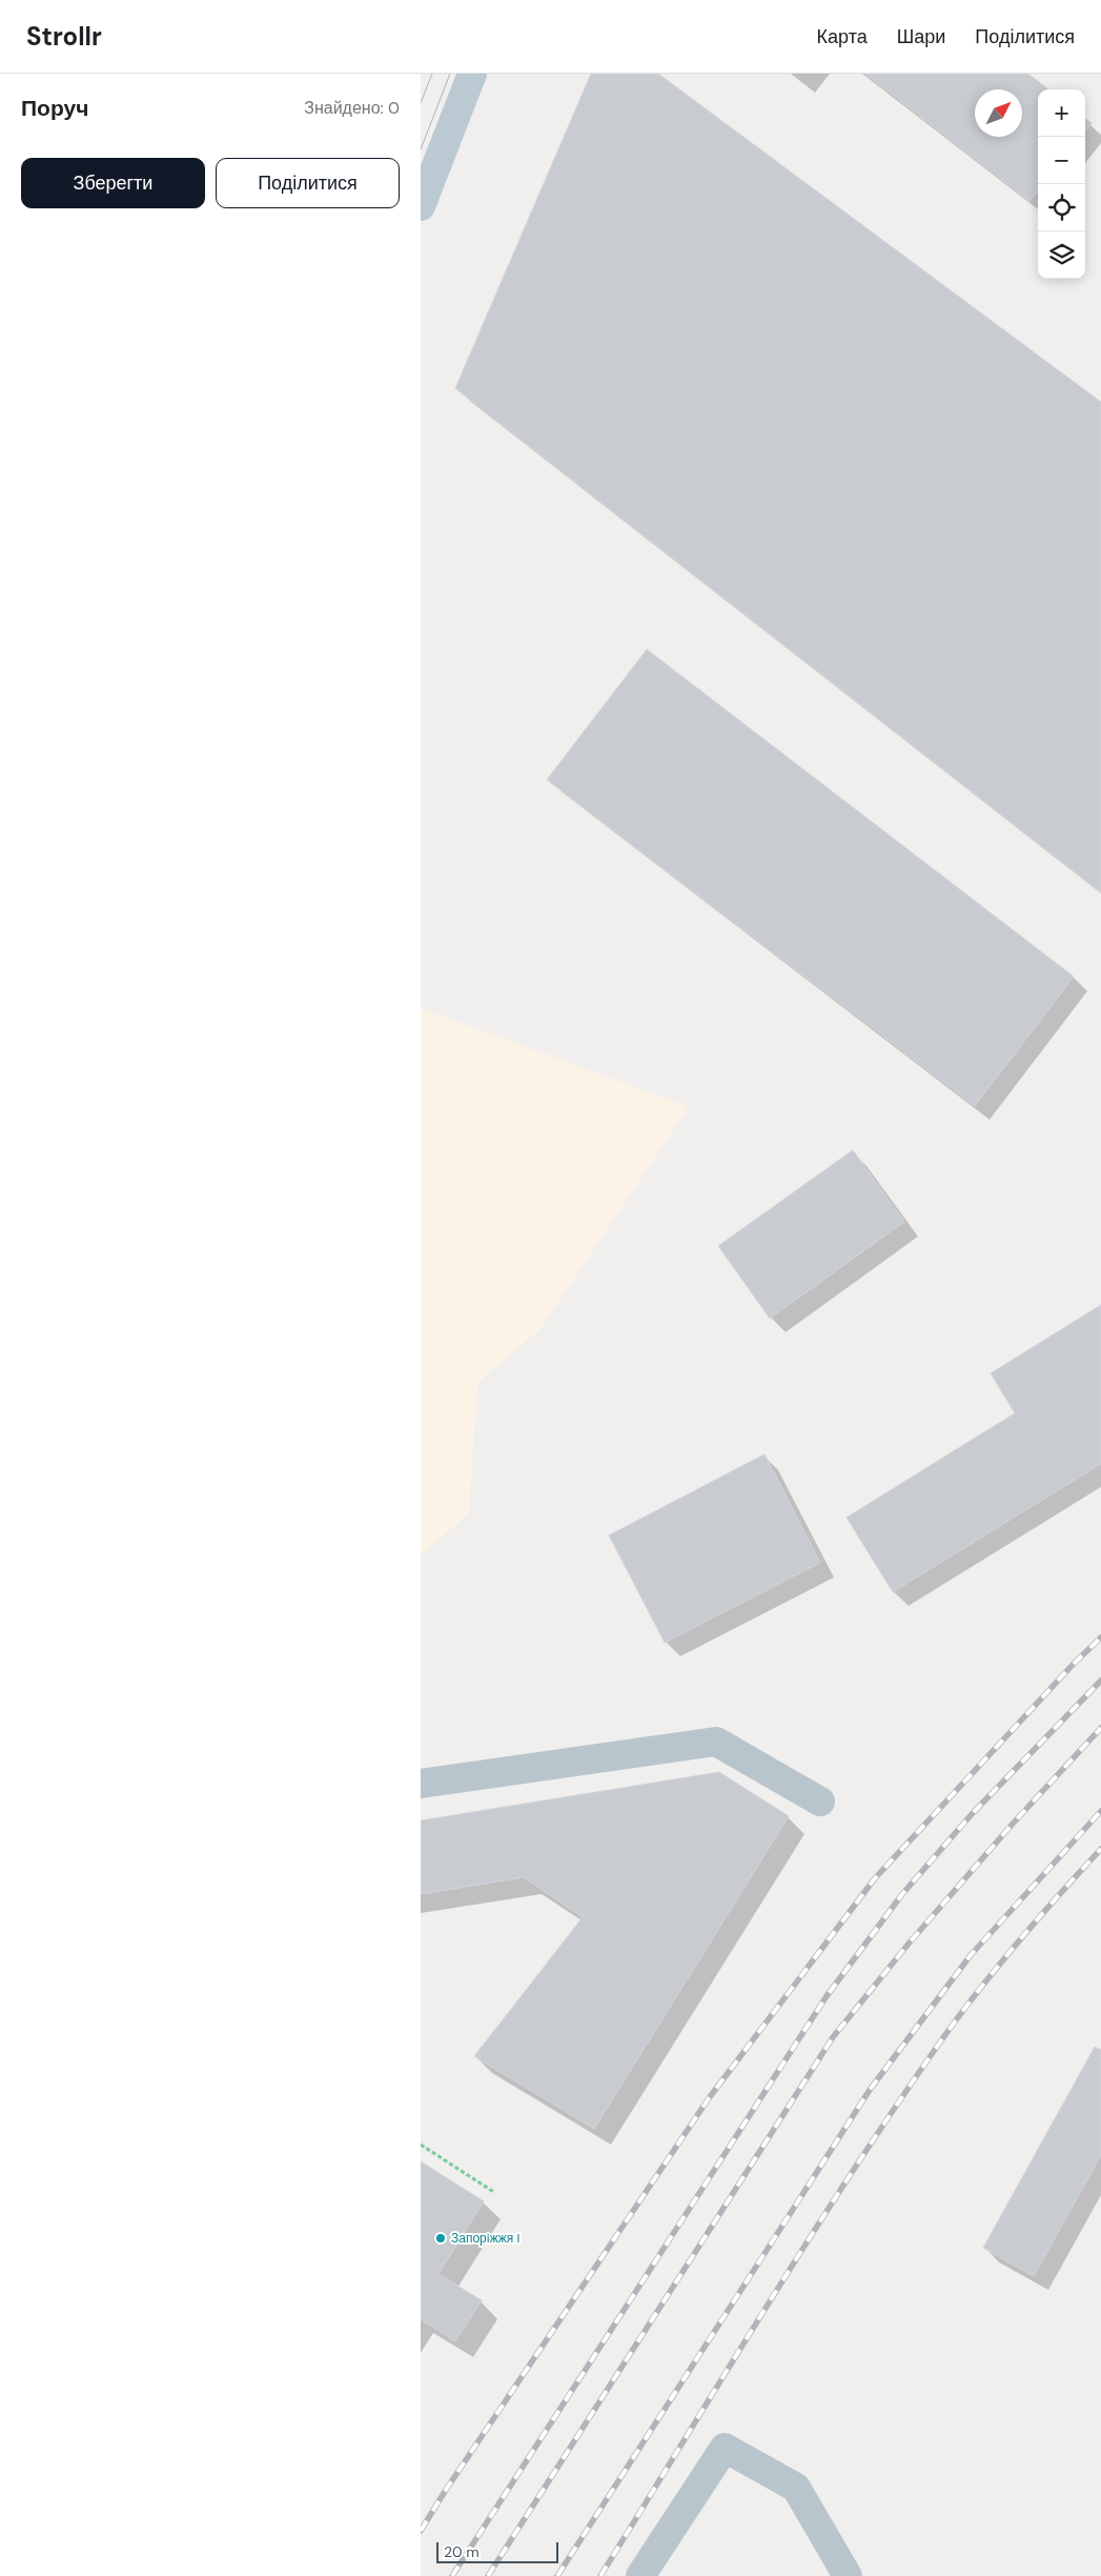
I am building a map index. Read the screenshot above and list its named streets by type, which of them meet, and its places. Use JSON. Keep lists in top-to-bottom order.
{
  "places": ["Запорiжжя I"],
  "scale_bar": "20 m",
  "north": "top right",
  "page": {
    "header": "Strollr",
    "nav": ["Карта", "Шари", "Поділитися"],
    "heading": ["Поруч", "Знайдено: 0"],
    "map_buttons": ["+", "−"],
    "buttons": ["Зберегти", "Поділитися"],
    "scale": "20 m"
  }
}
